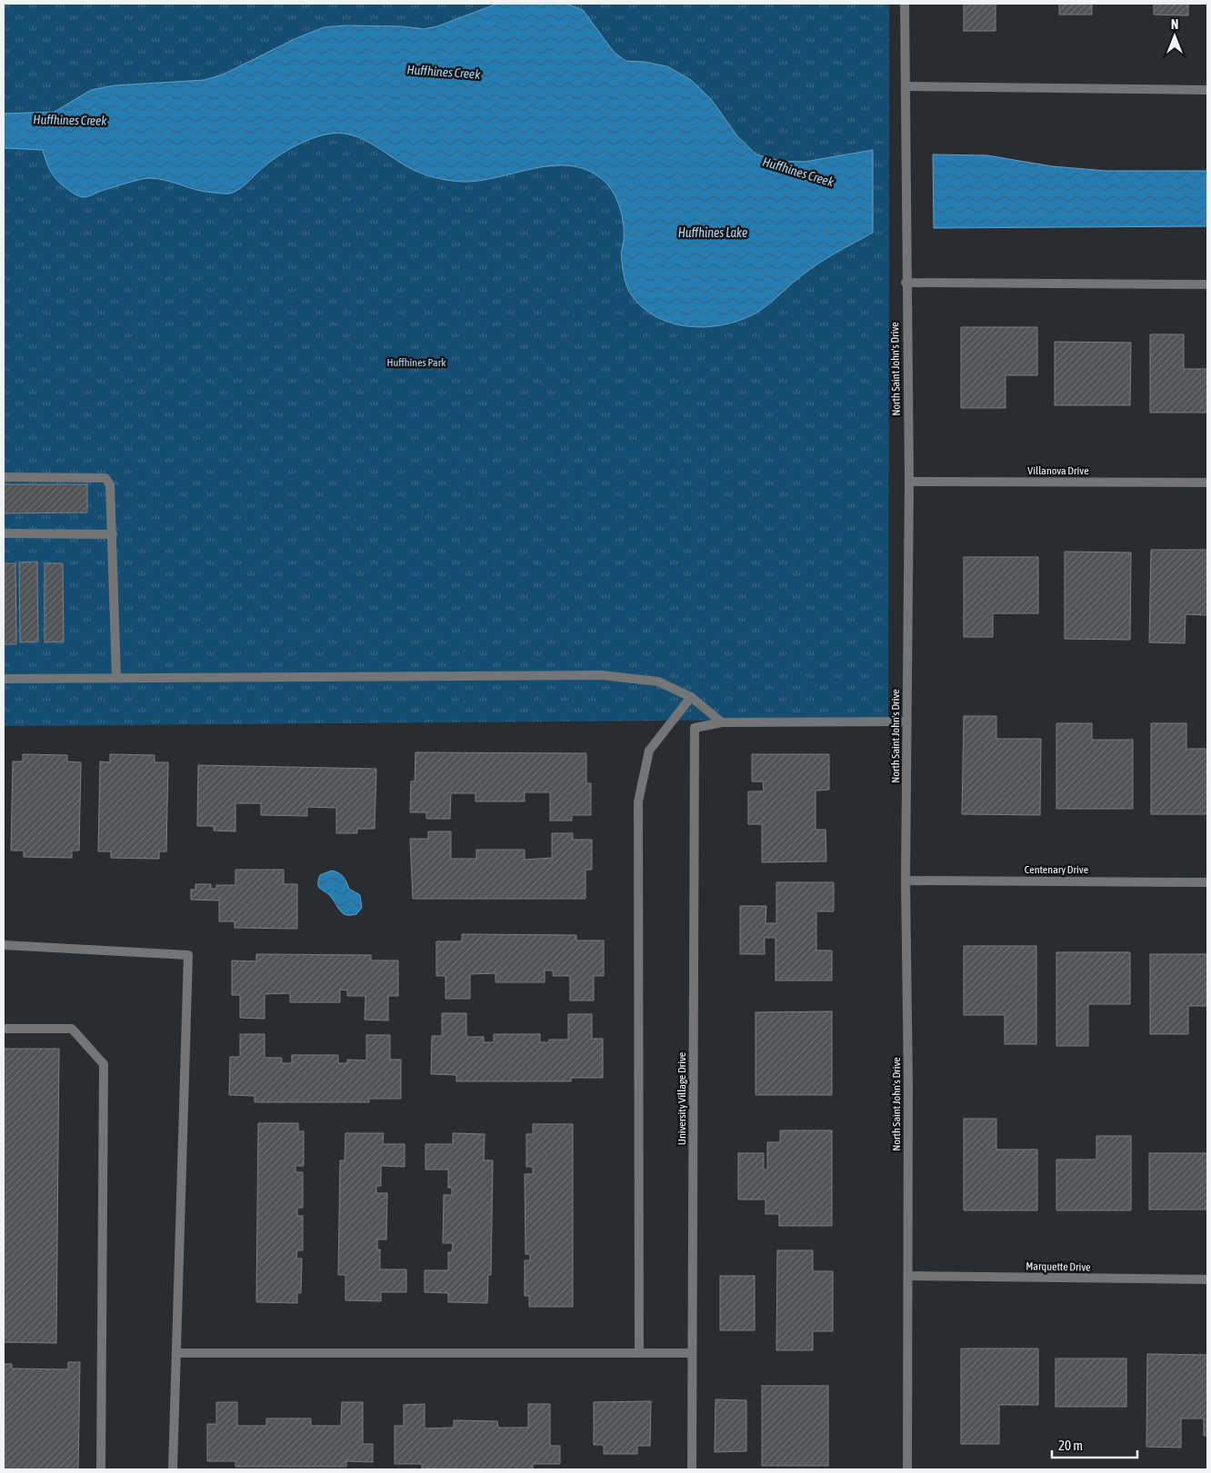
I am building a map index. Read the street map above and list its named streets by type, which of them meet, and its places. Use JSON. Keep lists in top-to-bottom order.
{
  "streets": {
    "street": [
      "North Saint John's Drive",
      "Villanova Drive",
      "Centenary Drive",
      "University Village Drive",
      "Marquette Drive"
    ]
  },
  "crossings": [
    ["North Saint John's Drive", "Villanova Drive"],
    ["North Saint John's Drive", "Centenary Drive"],
    ["North Saint John's Drive", "Marquette Drive"]
  ],
  "water": ["Huffhines Creek", "Huffhines Lake"],
  "parks": ["Huffhines Park"],
  "scale_bar": "20 m",
  "north": "top"
}
